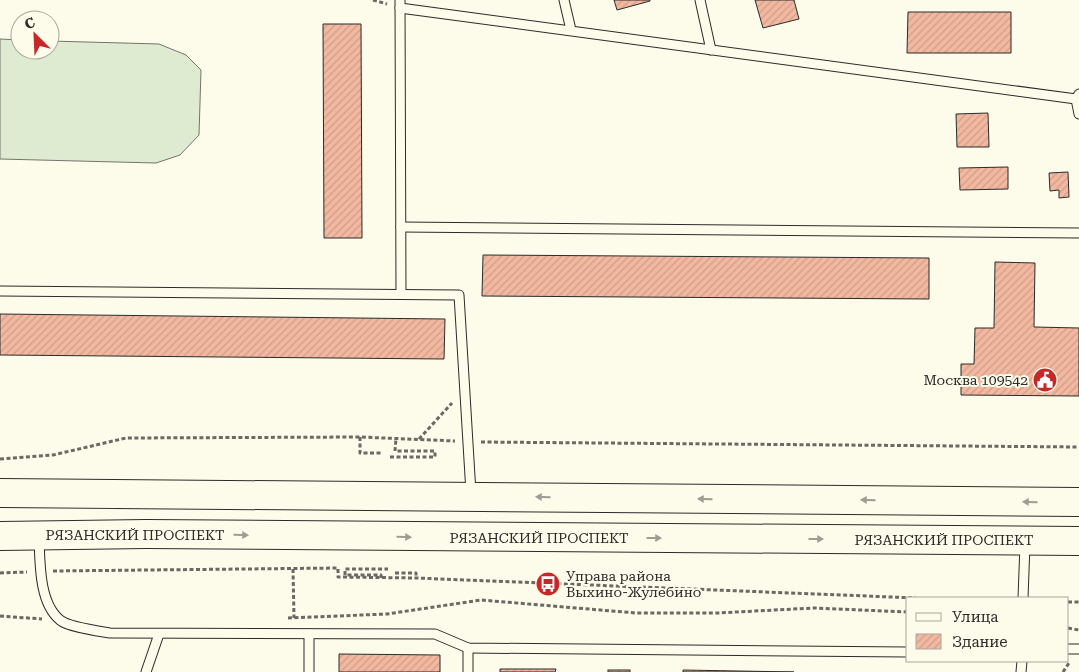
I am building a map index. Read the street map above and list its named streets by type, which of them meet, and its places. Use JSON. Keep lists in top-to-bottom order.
{
  "streets": {
    "main road": ["РЯЗАНСКИЙ ПРОСПЕКТ"]
  },
  "places": {
    "public building": ["Москва 109542"],
    "bus stop": ["Управа района Выхино-Жулебино"]
  },
  "legend": ["Улица", "Здание"],
  "north": "top left"
}
